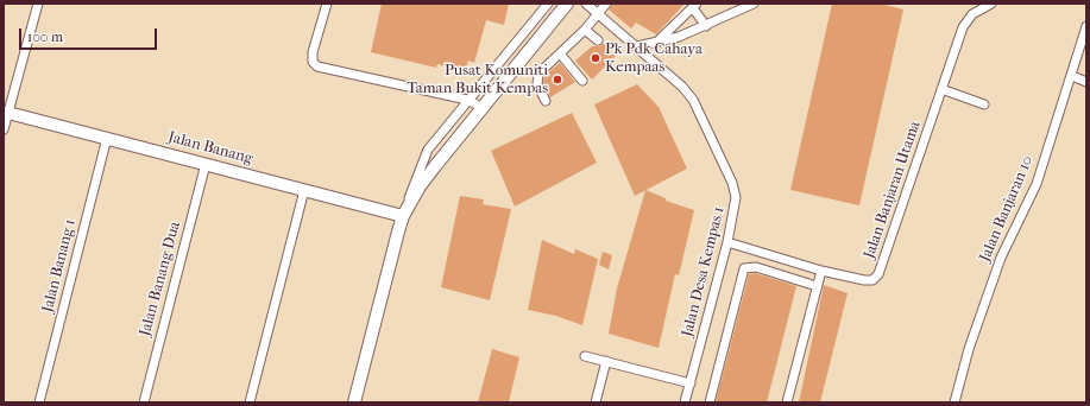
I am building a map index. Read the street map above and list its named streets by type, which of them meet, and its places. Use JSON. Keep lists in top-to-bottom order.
{
  "streets": {
    "street": [
      "Jalan Banang",
      "Jalan Banjaran Utama",
      "Jalan Banjaran 10",
      "Jalan Banang 1",
      "Jalan Desa Kempas 1",
      "Jalan Banang Dua"
    ]
  },
  "crossings": [
    ["Jalan Banang", "Jalan Banang 1"],
    ["Jalan Banang", "Jalan Banang Dua"],
    ["Jalan Banjaran Utama", "Jalan Desa Kempas 1"]
  ],
  "places": ["Pk Pdk Cahaya Kempaas", "Pusat Komuniti Taman Bukit Kempas"],
  "scale_bar": "100 m"
}
